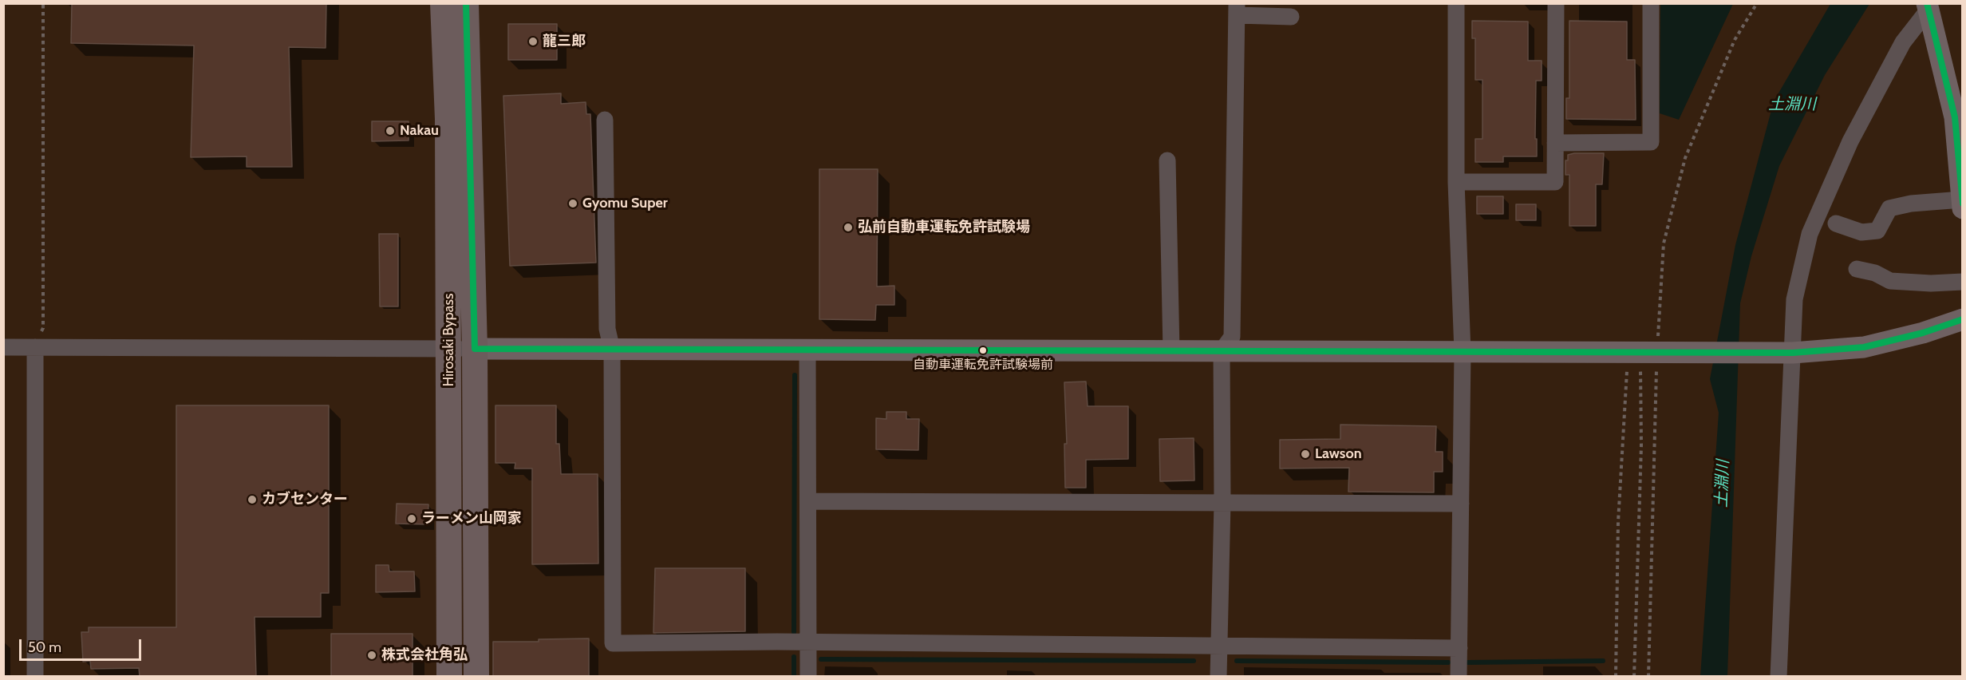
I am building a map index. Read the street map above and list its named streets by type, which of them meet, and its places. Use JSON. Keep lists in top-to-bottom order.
{
  "streets": {
    "highway": ["Hirosaki Bypass"]
  },
  "water": ["土淵川"],
  "places": [
    "龍三郎",
    "Nakau",
    "Gyomu Super",
    "弘前自動車運転免許試験場",
    "自動車運転免許試験場前",
    "Lawson",
    "カブセンター",
    "ラーメン山岡家",
    "株式会社角弘"
  ],
  "scale_bar": "50 m"
}
